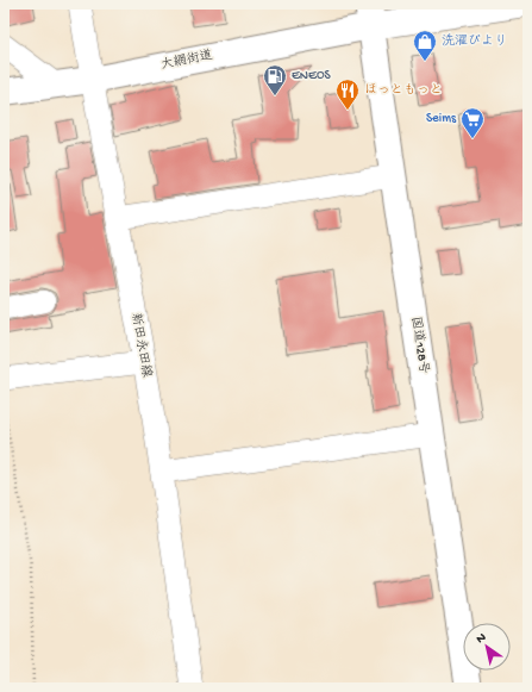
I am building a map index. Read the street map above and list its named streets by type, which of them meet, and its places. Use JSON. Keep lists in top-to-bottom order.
{
  "streets": {
    "main road": ["大網街道", "国道128号"],
    "street": ["新田永田線"]
  },
  "crossings": [
    ["大網街道", "新田永田線"],
    ["大網街道", "国道128号"]
  ],
  "places": {
    "shop": ["洗濯びより"],
    "fuel station": ["ENEOS"],
    "restaurant": ["ほっともっと"],
    "supermarket": ["Seims"]
  },
  "north": "top left"
}
